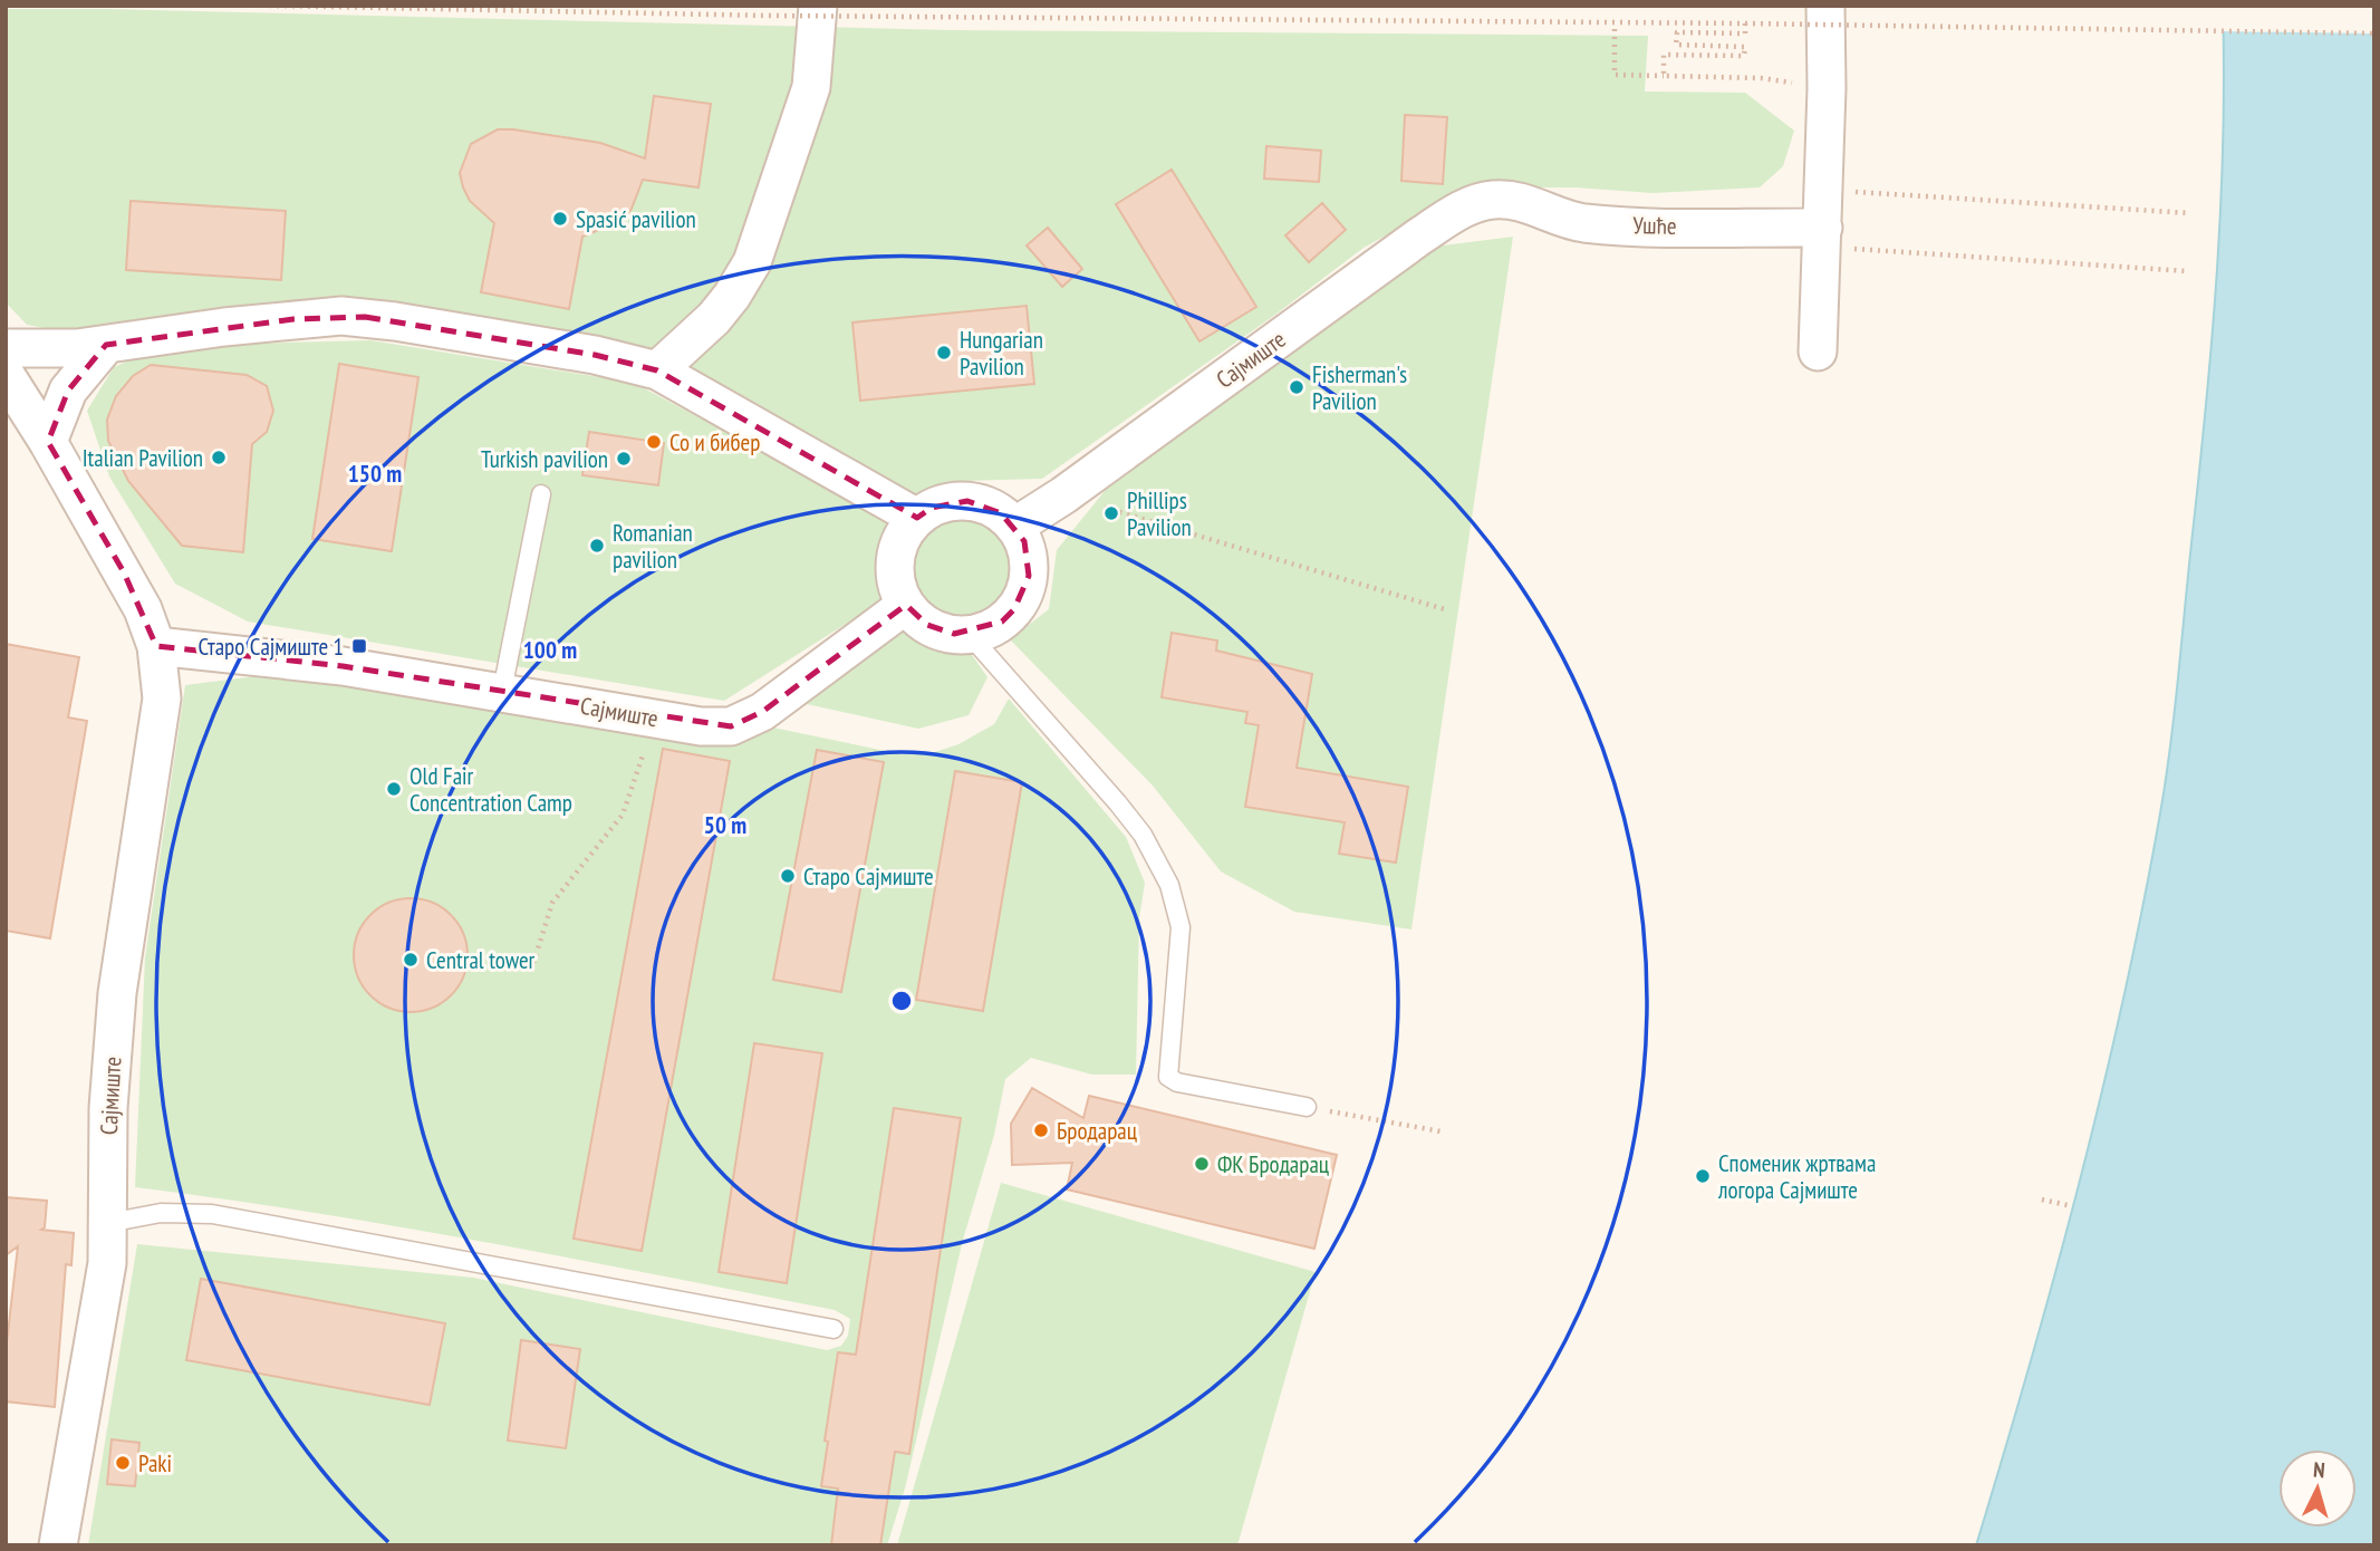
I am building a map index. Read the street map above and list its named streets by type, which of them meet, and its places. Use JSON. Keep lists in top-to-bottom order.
{
  "streets": {
    "street": ["Ушће", "Сајмиште"]
  },
  "crossings": [
    ["Ушће", "Сајмиште"]
  ],
  "places": {
    "other": [
      "Spasić pavilion",
      "Hungarian Pavilion",
      "Fisherman's Pavilion",
      "Со и бибер",
      "Italian Pavilion",
      "Turkish pavilion",
      "Phillips Pavilion",
      "Romanian pavilion",
      "Old Fair Concentration Camp",
      "Старо Сајмиште",
      "Central tower",
      "Бродарац",
      "ФК Бродарац",
      "Споменик жртвама логора Сајмиште",
      "Paki"
    ],
    "transit": ["Старо Сајмиште 1"]
  },
  "north": "top",
  "rings": ["150 m", "100 m", "50 m"]
}
